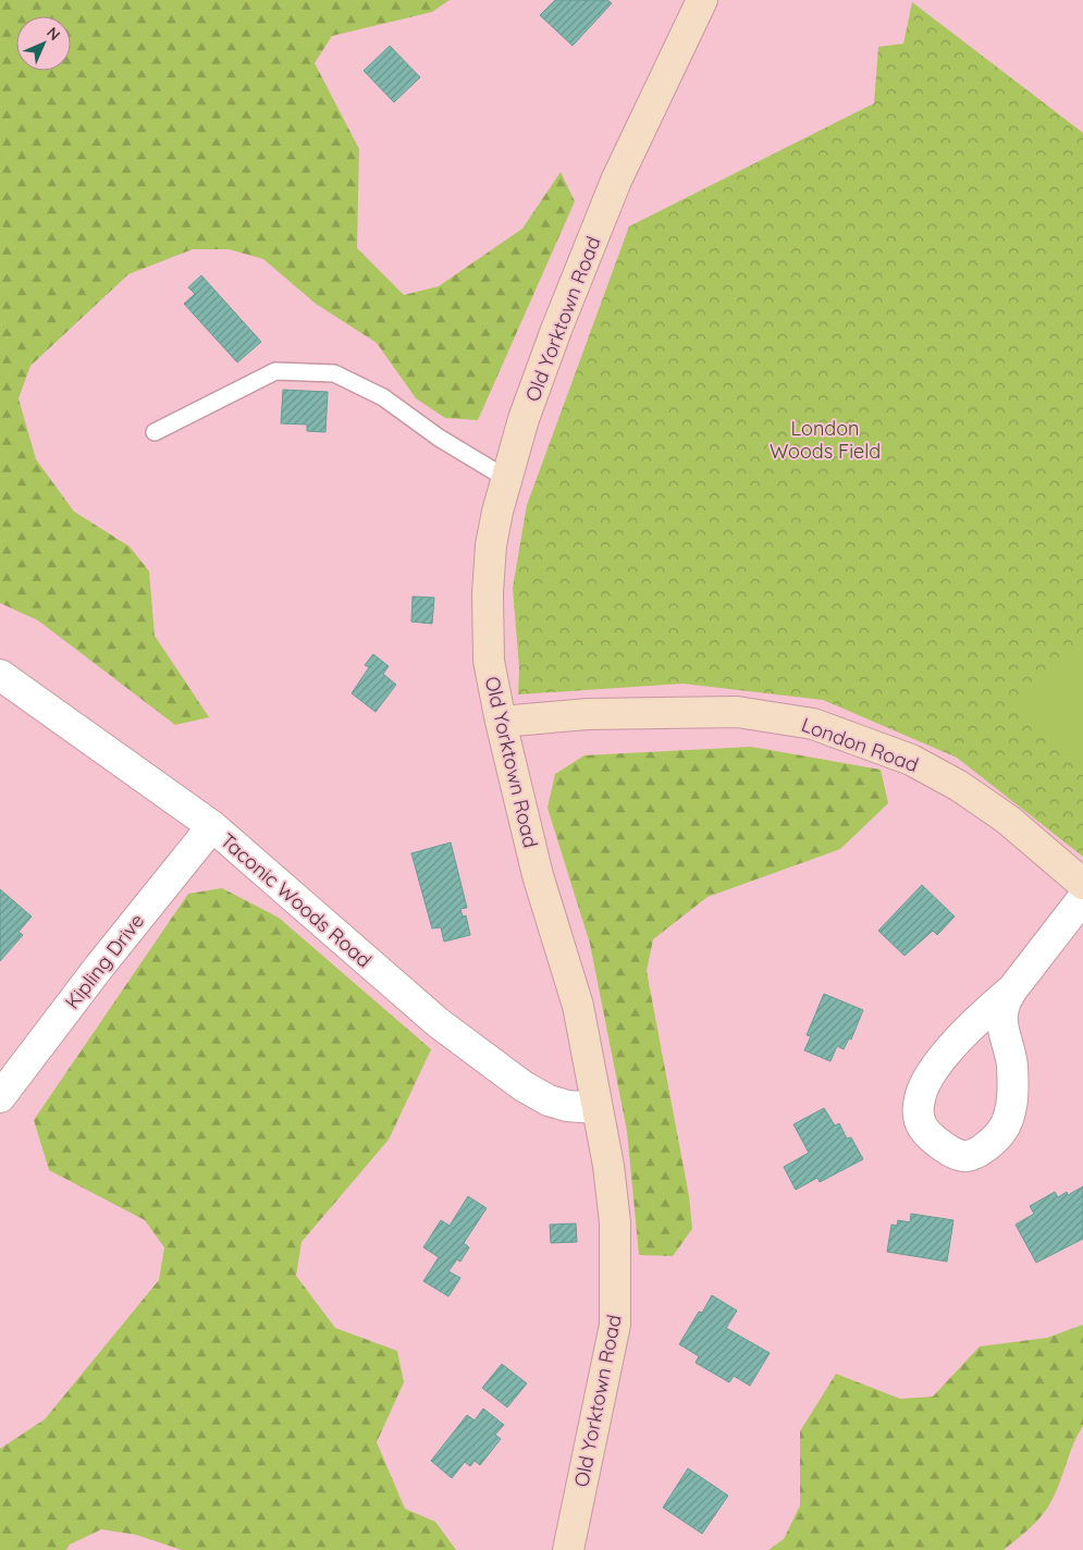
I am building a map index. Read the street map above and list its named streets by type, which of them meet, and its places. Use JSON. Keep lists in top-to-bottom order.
{
  "streets": {
    "main road": ["Old Yorktown Road", "London Road"],
    "street": ["Taconic Woods Road", "Kipling Drive"]
  },
  "crossings": [
    ["Old Yorktown Road", "London Road"],
    ["Old Yorktown Road", "Taconic Woods Road"],
    ["Taconic Woods Road", "Kipling Drive"]
  ],
  "parks": ["London Woods Field"],
  "north": "top right"
}
